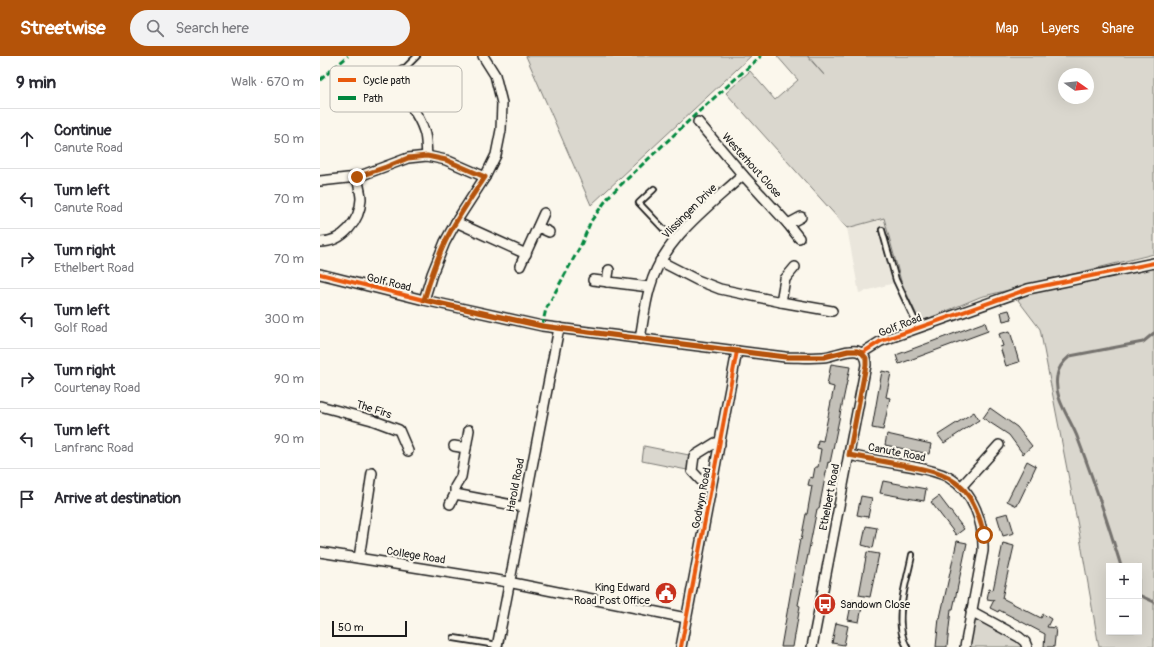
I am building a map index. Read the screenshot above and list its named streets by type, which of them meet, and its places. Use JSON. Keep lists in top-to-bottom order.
{
  "streets": {
    "street": [
      "Westerhout Close",
      "Vlissingen Drive",
      "Golf Road",
      "The Firs",
      "Canute Road",
      "Harold Road",
      "Ethelbert Road",
      "Godwyn Road",
      "College Road"
    ]
  },
  "crossings": [
    ["Westerhout Close", "Vlissingen Drive"],
    ["Vlissingen Drive", "Golf Road"],
    ["Golf Road", "Harold Road"],
    ["Golf Road", "Ethelbert Road"],
    ["Golf Road", "Godwyn Road"],
    ["Canute Road", "Ethelbert Road"],
    ["Harold Road", "College Road"],
    ["Godwyn Road", "College Road"]
  ],
  "places": {
    "public building": ["King Edward Road Post Office"],
    "bus stop": ["Sandown Close"]
  },
  "legend": ["Cycle path", "Path"],
  "scale_bar": "50 m",
  "north": "right",
  "page": {
    "header": "Streetwise",
    "search": "Search here",
    "nav": ["Map", "Layers", "Share"],
    "heading": ["9 min", "Walk · 670 m"],
    "list": [
      ["Continue", "Canute Road", "50 m"],
      ["Turn left", "Canute Road", "70 m"],
      ["Turn right", "Ethelbert Road", "70 m"],
      ["Turn left", "Golf Road", "300 m"],
      ["Turn right", "Courtenay Road", "90 m"],
      ["Turn left", "Lanfranc Road", "90 m"],
      "Arrive at destination"
    ],
    "map_buttons": ["+", "−"],
    "scale": "50 m"
  }
}
